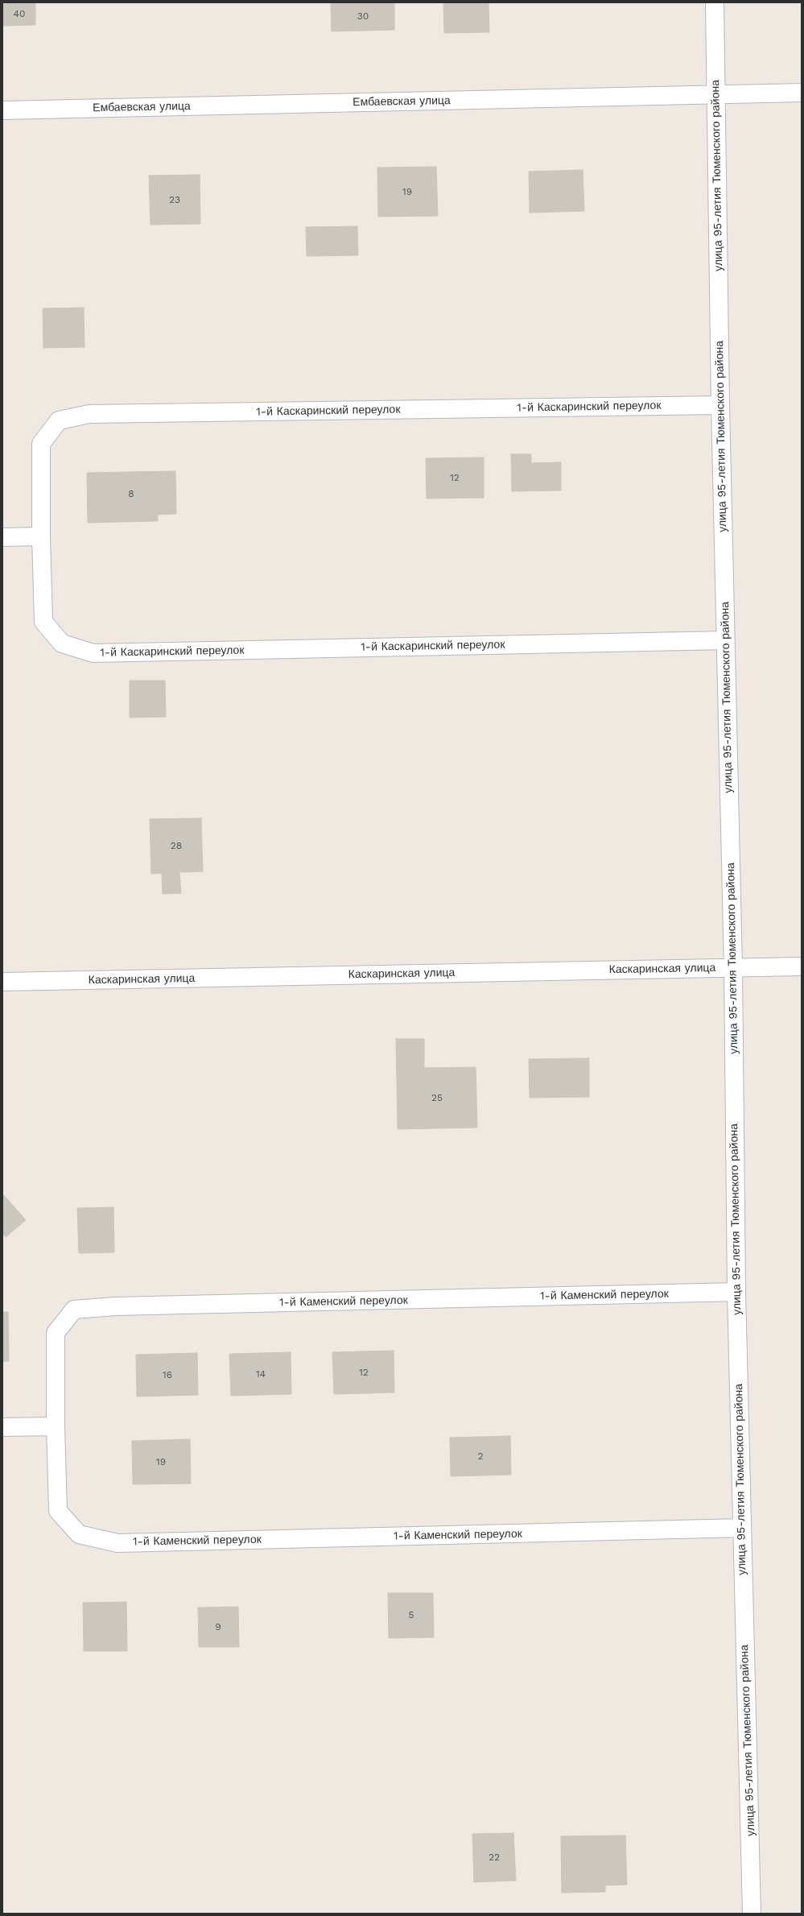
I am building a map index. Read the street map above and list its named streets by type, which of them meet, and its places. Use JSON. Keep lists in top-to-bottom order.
{
  "streets": {
    "street": [
      "Ембаевская улица",
      "улица 95-летия Тюменского района",
      "1-й Каскаринский переулок",
      "Каскаринская улица",
      "1-й Каменский переулок"
    ]
  },
  "crossings": [
    ["Ембаевская улица", "улица 95-летия Тюменского района"],
    ["улица 95-летия Тюменского района", "1-й Каскаринский переулок"],
    ["улица 95-летия Тюменского района", "Каскаринская улица"],
    ["улица 95-летия Тюменского района", "1-й Каменский переулок"]
  ],
  "house_numbers": [
    "40",
    "30",
    "19",
    "23",
    "12",
    "8",
    "28",
    "25",
    "12",
    "14",
    "16",
    "2",
    "19",
    "5",
    "9",
    "22"
  ]
}
